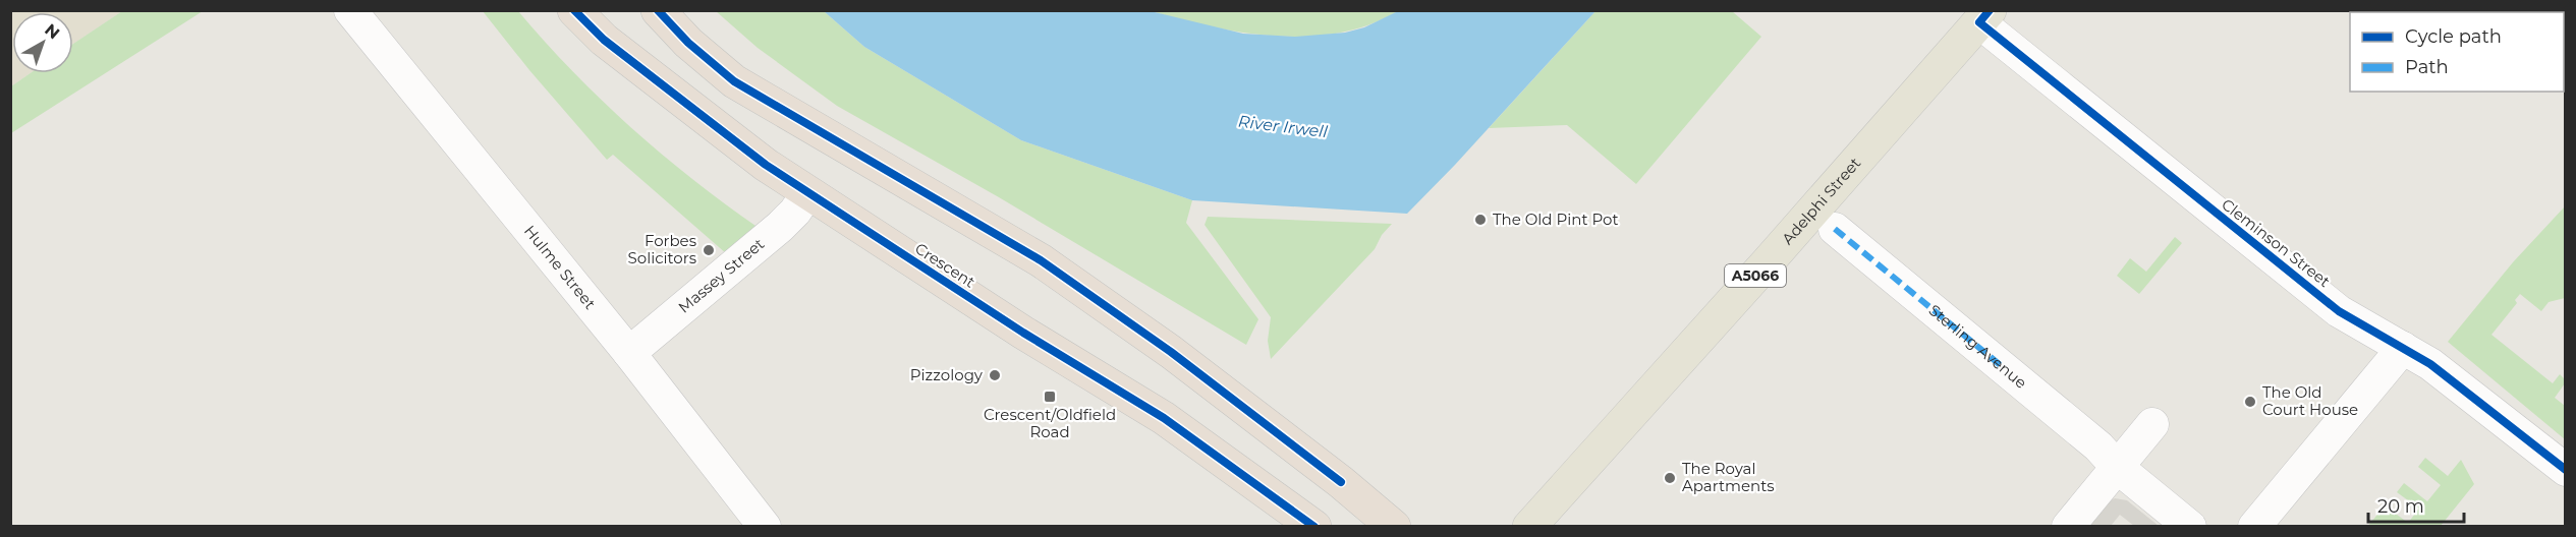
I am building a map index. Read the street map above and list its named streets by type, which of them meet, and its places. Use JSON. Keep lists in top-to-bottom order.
{
  "streets": {
    "highway": ["Crescent"],
    "main road": ["Adelphi Street", "A5066"],
    "street": [
      "Cleminson Street",
      "Hulme Street",
      "Massey Street",
      "Sterling Avenue"
    ]
  },
  "crossings": [
    ["Adelphi Street", "Cleminson Street"],
    ["Crescent", "Massey Street"],
    ["Hulme Street", "Massey Street"]
  ],
  "water": ["River Irwell"],
  "places": {
    "other": [
      "The Old Pint Pot",
      "Forbes Solicitors",
      "Pizzology",
      "The Old Court House",
      "The Royal Apartments"
    ],
    "transit": ["Crescent/Oldfield Road"]
  },
  "legend": ["Cycle path", "Path"],
  "scale_bar": "20 m",
  "north": "top right"
}
